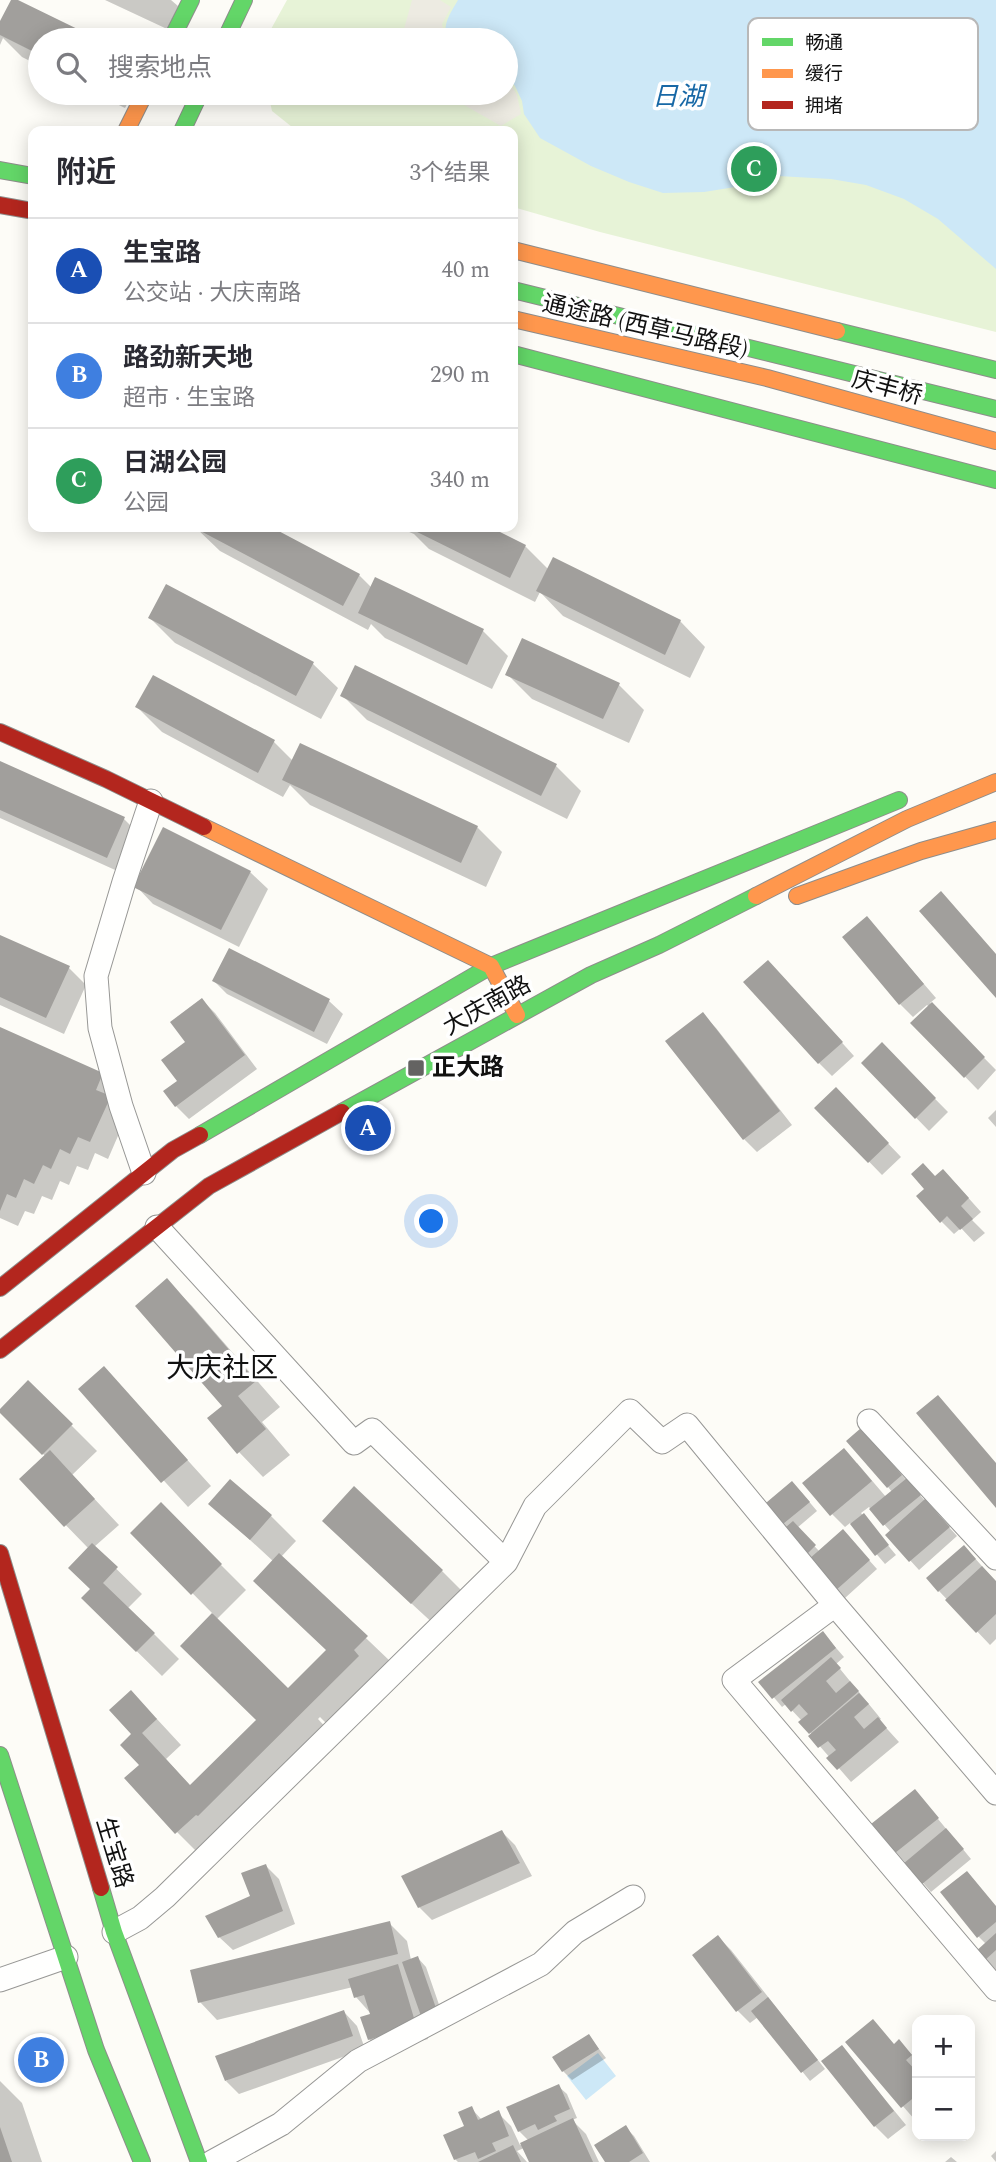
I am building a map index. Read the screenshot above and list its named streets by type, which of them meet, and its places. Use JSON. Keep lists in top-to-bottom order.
{
  "streets": {
    "main road": [
      "通途路 (西草马路段)",
      "庆丰桥",
      "大庆南路",
      "生宝路"
    ]
  },
  "crossings": [
    ["通途路 (西草马路段)", "庆丰桥"]
  ],
  "districts": ["大庆社区"],
  "water": ["日湖"],
  "places": {
    "transit": ["正大路"]
  },
  "legend": ["畅通", "缓行", "拥堵"],
  "page": {
    "search": "搜索地点",
    "heading": ["附近", "3个结果"],
    "pins": ["C", "A", "B"],
    "list": [
      {
        "mark": "A",
        "name": "生宝路",
        "note": "公交站 · 大庆南路",
        "value": "40 m"
      },
      {
        "mark": "B",
        "name": "路劲新天地",
        "note": "超市 · 生宝路",
        "value": "290 m"
      },
      {
        "mark": "C",
        "name": "日湖公园",
        "note": "公园",
        "value": "340 m"
      }
    ],
    "map_buttons": ["+", "−"]
  }
}
